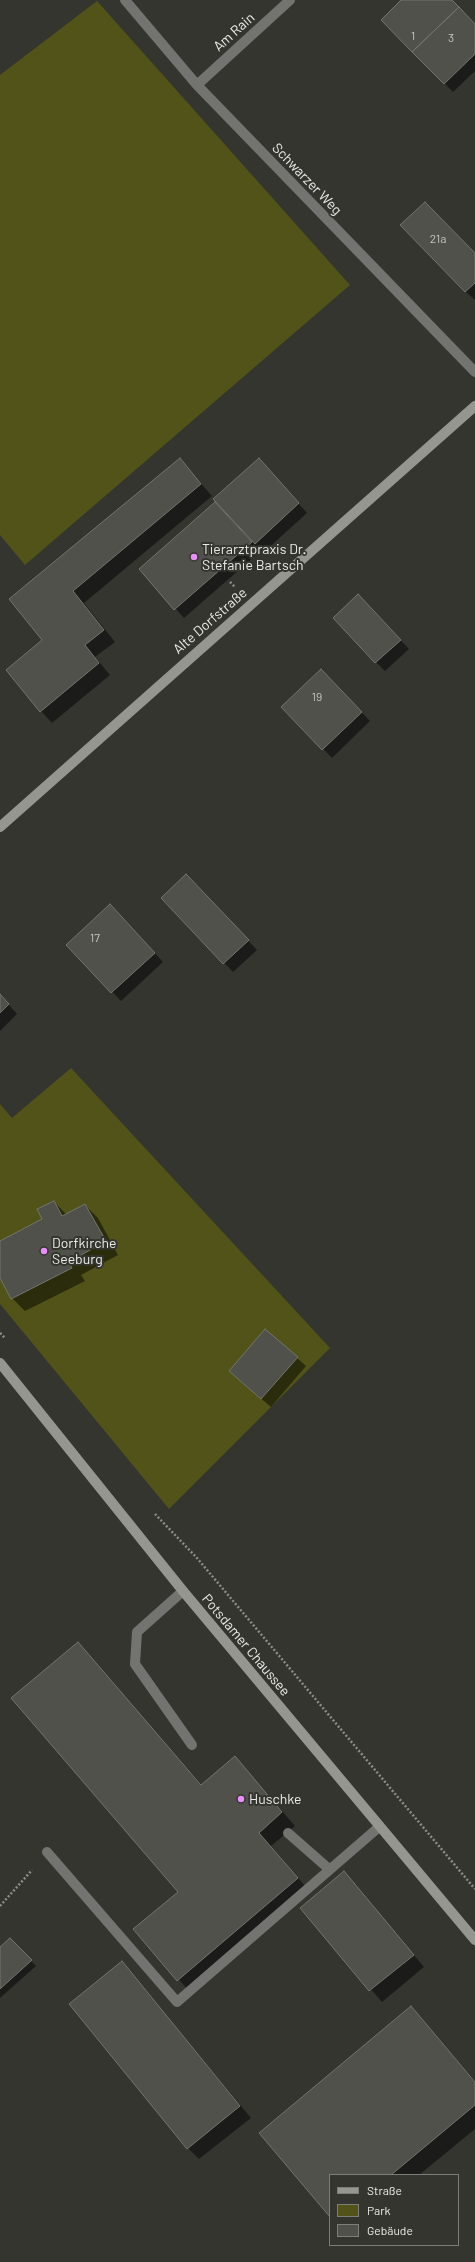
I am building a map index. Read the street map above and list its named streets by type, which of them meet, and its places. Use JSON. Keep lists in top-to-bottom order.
{
  "streets": {
    "main road": ["Alte Dorfstraße", "Potsdamer Chaussee"],
    "street": ["Am Rain", "Schwarzer Weg"]
  },
  "crossings": [
    ["Am Rain", "Schwarzer Weg"]
  ],
  "places": ["Tierarztpraxis Dr. Stefanie Bartsch", "Dorfkirche Seeburg", "Huschke"],
  "house_numbers": [
    "1",
    "3",
    "21a",
    "19",
    "17"
  ],
  "legend": ["Straße", "Park", "Gebäude"]
}
